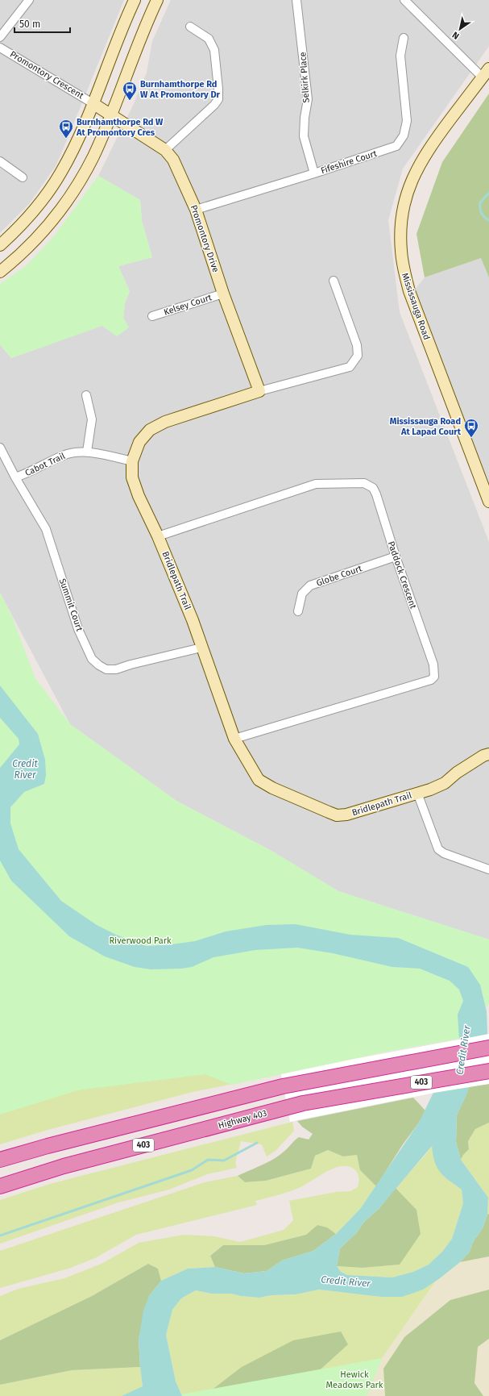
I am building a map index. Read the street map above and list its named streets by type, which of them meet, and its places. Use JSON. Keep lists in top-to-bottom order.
{
  "streets": {
    "highway": ["403", "Highway 403"],
    "street": [
      "Promontory Crescent",
      "Selkirk Place",
      "Fifeshire Court",
      "Promontory Drive",
      "Kelsey Court",
      "Mississauga Road",
      "Cabot Trail",
      "Paddock Crescent",
      "Globe Court",
      "Bridlepath Trail",
      "Summit Court"
    ]
  },
  "crossings": [
    ["Promontory Crescent", "Promontory Drive"],
    ["Selkirk Place", "Fifeshire Court"],
    ["Fifeshire Court", "Promontory Drive"],
    ["Promontory Drive", "Kelsey Court"],
    ["Promontory Drive", "Bridlepath Trail"],
    ["Cabot Trail", "Bridlepath Trail"],
    ["Cabot Trail", "Summit Court"],
    ["Paddock Crescent", "Globe Court"],
    ["Paddock Crescent", "Bridlepath Trail"],
    ["Bridlepath Trail", "Summit Court"]
  ],
  "water": ["Credit River"],
  "parks": ["Riverwood Park", "Hewick Meadows Park"],
  "places": {
    "bus stop": ["Burnhamthorpe Rd W At Promontory Dr", "Burnhamthorpe Rd W At Promontory Cres", "Mississauga Road At Lapad Court"]
  },
  "scale_bar": "50 m",
  "north": "bottom left"
}
